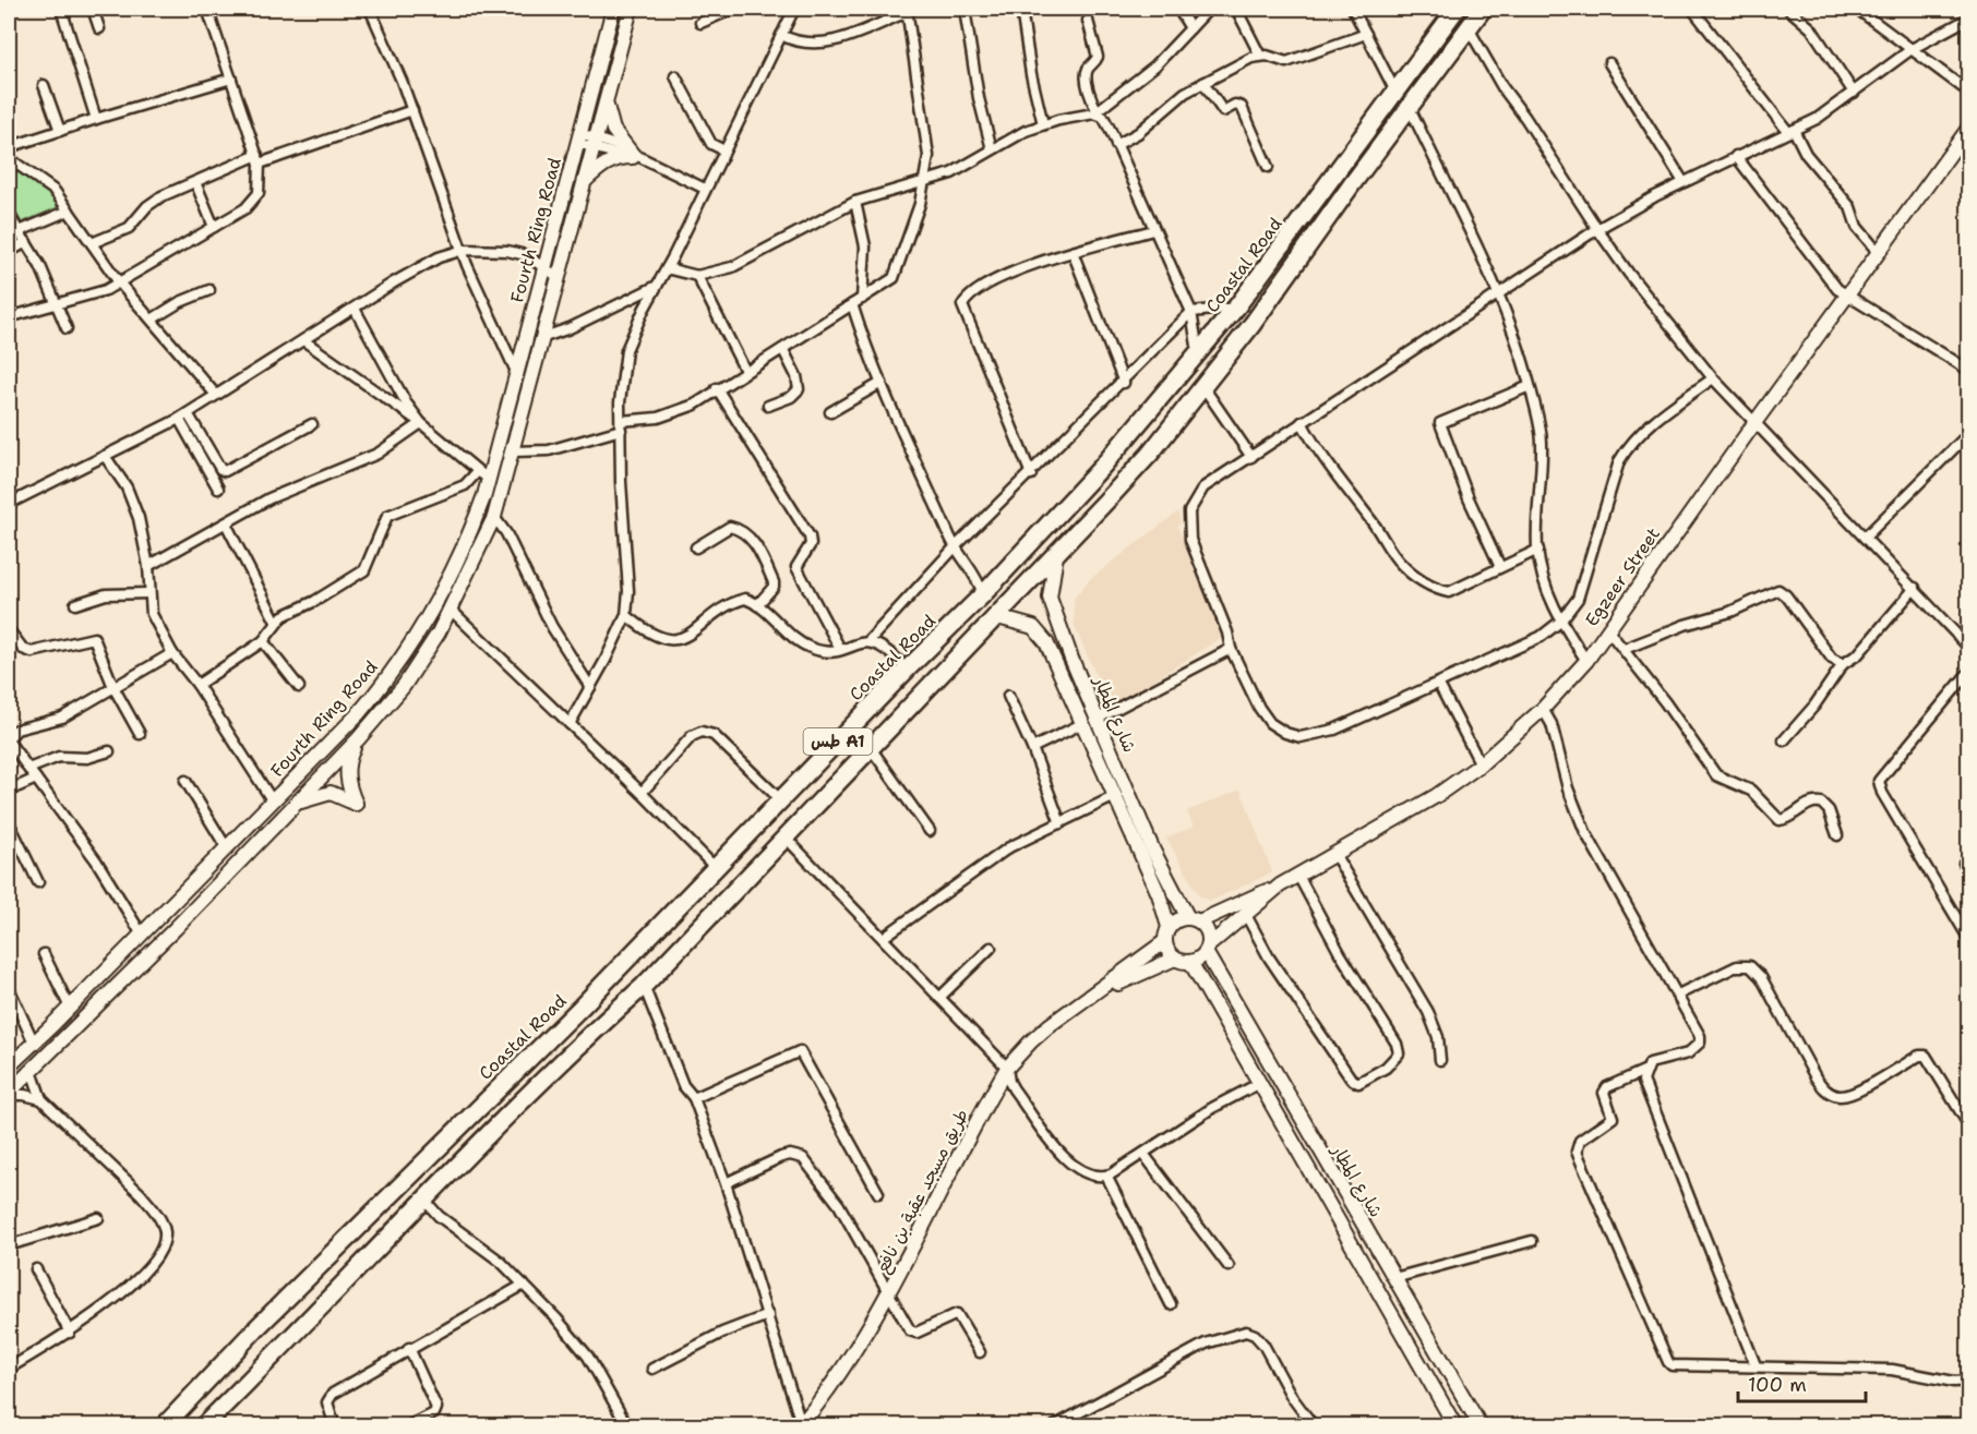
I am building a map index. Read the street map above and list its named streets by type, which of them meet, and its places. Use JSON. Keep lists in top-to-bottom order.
{
  "streets": {
    "highway": ["Coastal Road", "طس A1"],
    "street": [
      "Fourth Ring Road",
      "Egzeer Street",
      "شارع المطار",
      "طريق مسجد عقبة بن نافع"
    ]
  },
  "crossings": [
    ["Egzeer Street", "شارع المطار"],
    ["Egzeer Street", "طريق مسجد عقبة بن نافع"],
    ["شارع المطار", "طريق مسجد عقبة بن نافع"]
  ],
  "scale_bar": "100 m"
}
